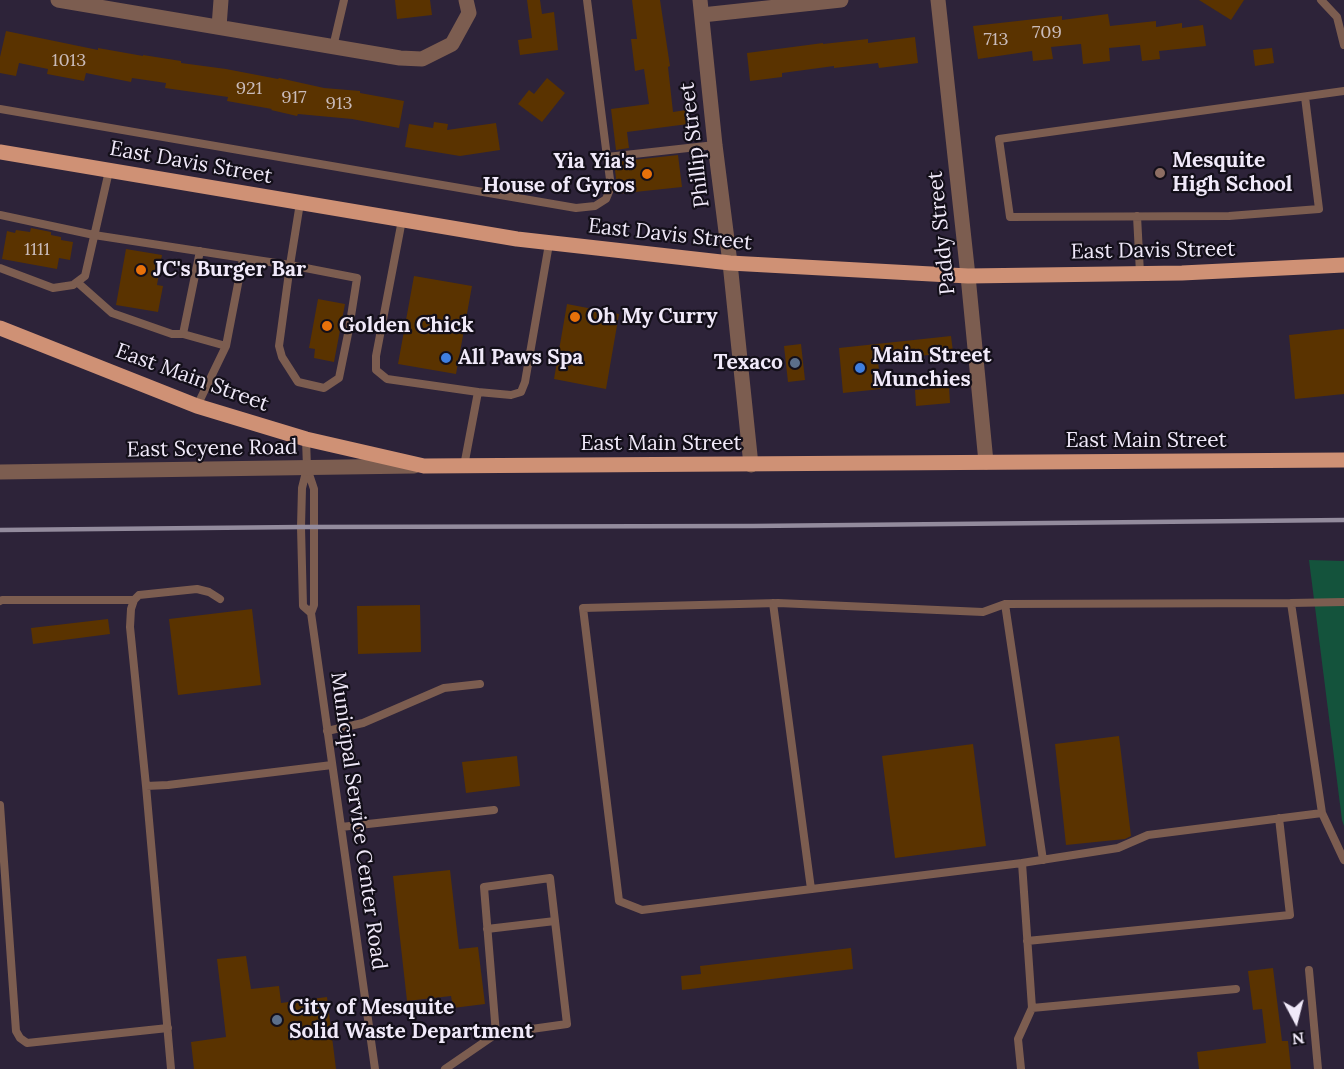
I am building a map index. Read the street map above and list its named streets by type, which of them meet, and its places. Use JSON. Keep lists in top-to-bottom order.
{
  "streets": {
    "main road": ["East Davis Street", "East Main Street"],
    "street": ["Phillip Street", "Paddy Street", "East Scyene Road"],
    "lane": ["Municipal Service Center Road"]
  },
  "crossings": [
    ["Phillip Street", "East Davis Street"],
    ["Phillip Street", "East Main Street"],
    ["East Davis Street", "Paddy Street"],
    ["Paddy Street", "East Main Street"],
    ["East Main Street", "East Scyene Road"],
    ["East Main Street", "Municipal Service Center Road"],
    ["East Scyene Road", "Municipal Service Center Road"]
  ],
  "places": [
    "Mesquite High School",
    "Yia Yia's House of Gyros",
    "JC's Burger Bar",
    "Oh My Curry",
    "Golden Chick",
    "All Paws Spa",
    "Texaco",
    "Main Street Munchies",
    "City of Mesquite Solid Waste Department"
  ],
  "house_numbers": [
    "709",
    "713",
    "1013",
    "921",
    "917",
    "913",
    "1111"
  ],
  "north": "bottom"
}
